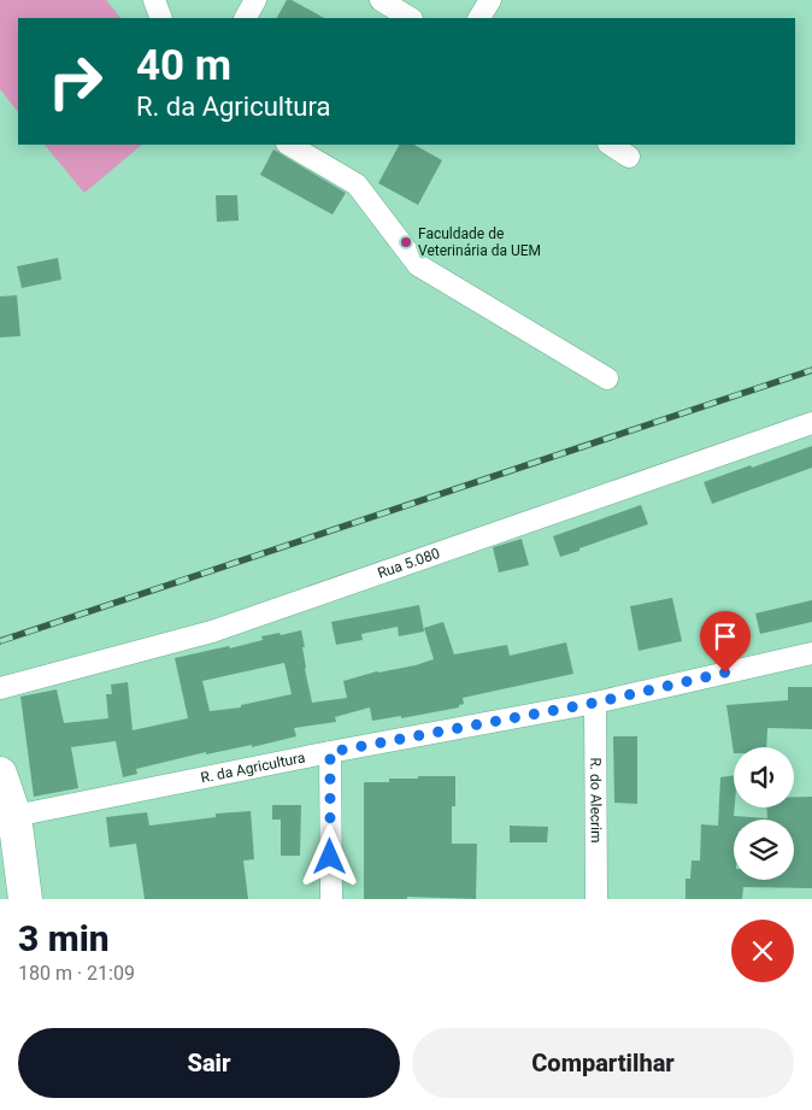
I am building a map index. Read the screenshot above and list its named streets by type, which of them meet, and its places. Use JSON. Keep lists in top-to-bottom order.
{
  "streets": {
    "street": ["Rua 5.080", "R. da Agricultura", "R. do Alecrim"]
  },
  "crossings": [
    ["R. da Agricultura", "R. do Alecrim"]
  ],
  "places": ["Faculdade de Veterinária da UEM"],
  "page": {
    "turn": ["40 m", "R. da Agricultura"],
    "heading": ["3 min", "180 m · 21:09"],
    "buttons": ["Sair", "Compartilhar"]
  }
}
